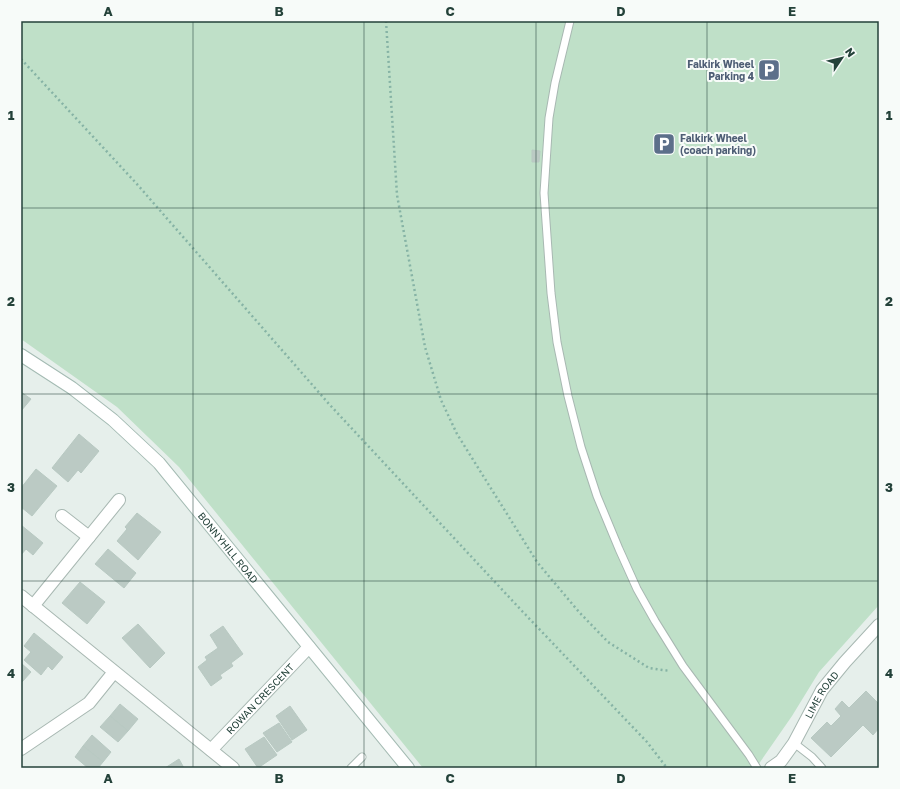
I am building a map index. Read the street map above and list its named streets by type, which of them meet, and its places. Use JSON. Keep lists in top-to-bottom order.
{
  "streets": {
    "street": ["BONNYHILL ROAD", "LIME ROAD", "ROWAN CRESCENT"]
  },
  "crossings": [
    ["BONNYHILL ROAD", "ROWAN CRESCENT"]
  ],
  "places": {
    "parking": ["Falkirk Wheel Parking 4", "Falkirk Wheel (coach parking)"]
  },
  "north": "top right",
  "grid": {
    "columns": [
      "A",
      "B",
      "C",
      "D",
      "E"
    ],
    "rows": [
      "1",
      "2",
      "3",
      "4"
    ]
  }
}
